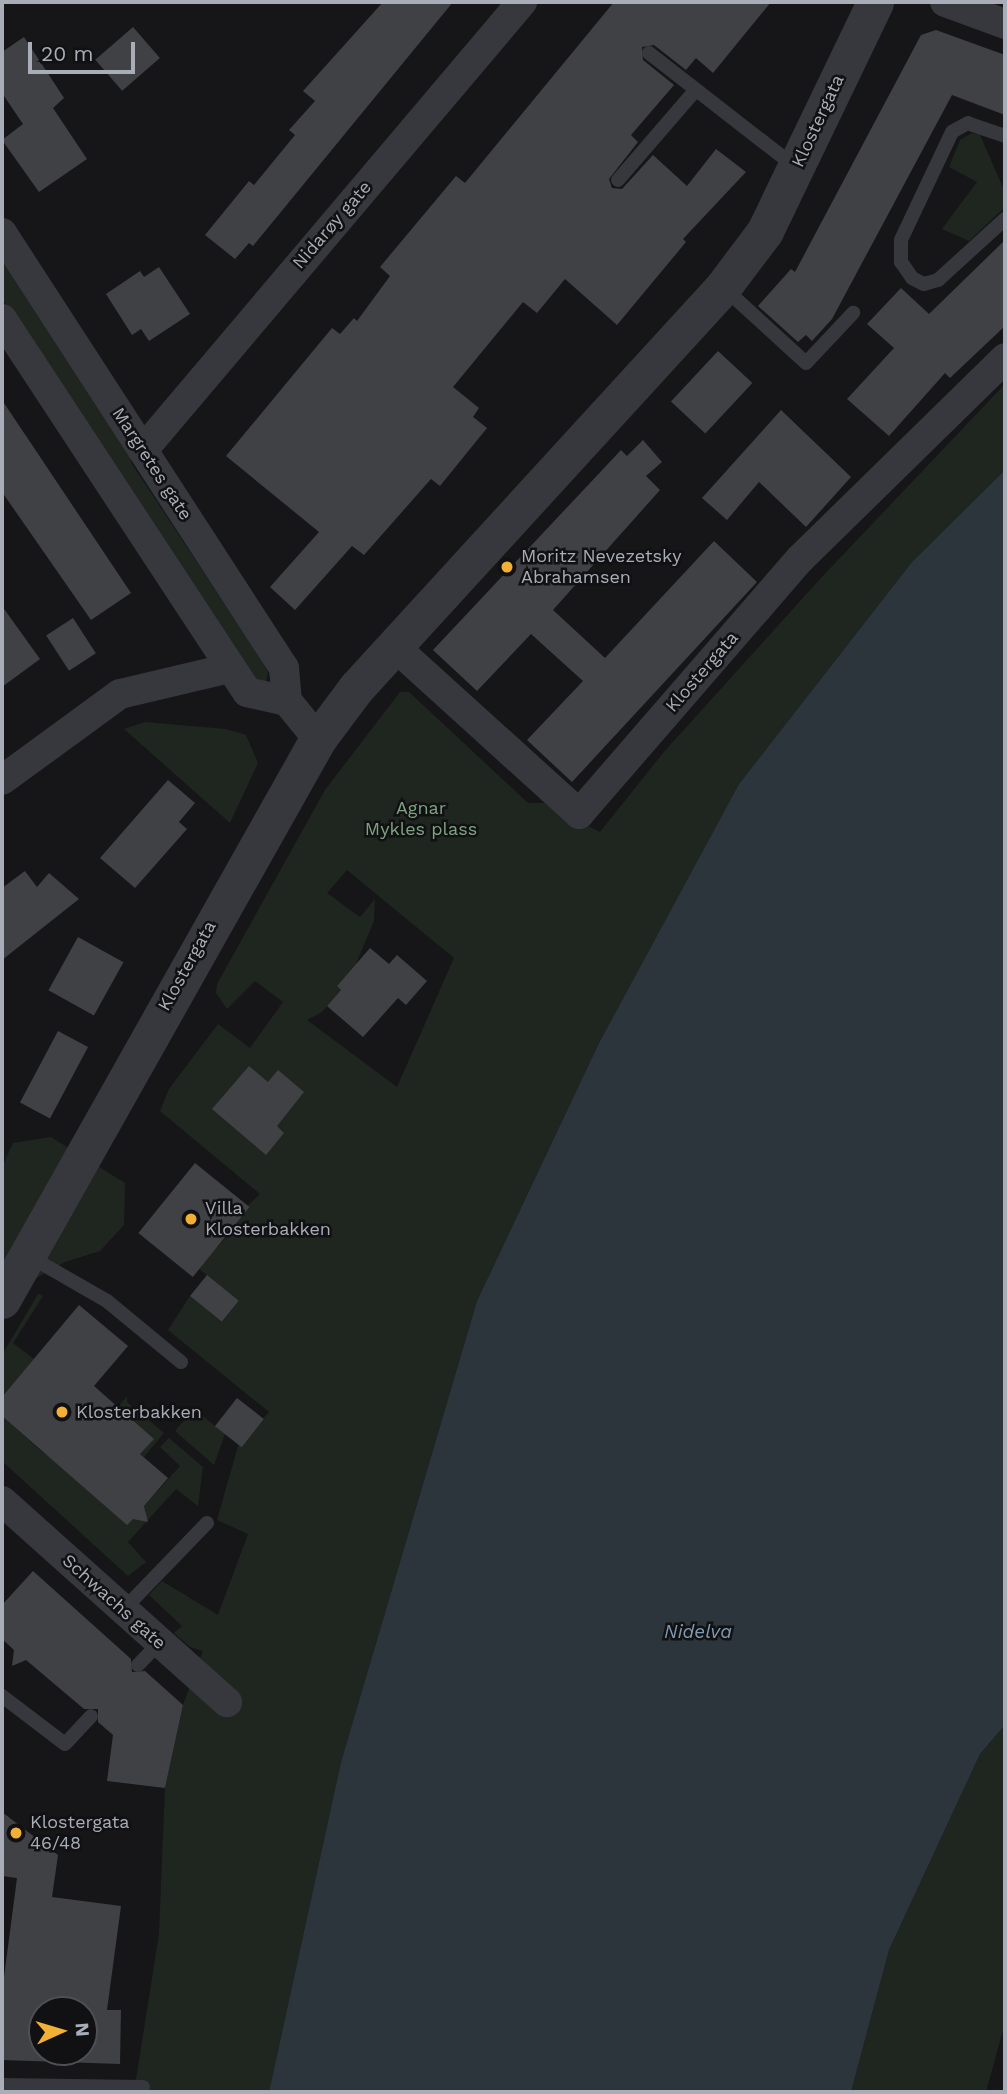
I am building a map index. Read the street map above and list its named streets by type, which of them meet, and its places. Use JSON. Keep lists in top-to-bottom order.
{
  "streets": {
    "street": [
      "Klostergata",
      "Nidarøy gate",
      "Margretes gate",
      "Schwachs gate"
    ]
  },
  "crossings": [
    ["Nidarøy gate", "Margretes gate"]
  ],
  "water": ["Nidelva"],
  "parks": ["Agnar Mykles plass"],
  "places": [
    "Moritz Nevezetsky Abrahamsen",
    "Villa Klosterbakken",
    "Klosterbakken",
    "Klostergata 46/48"
  ],
  "scale_bar": "20 m",
  "north": "right"
}
